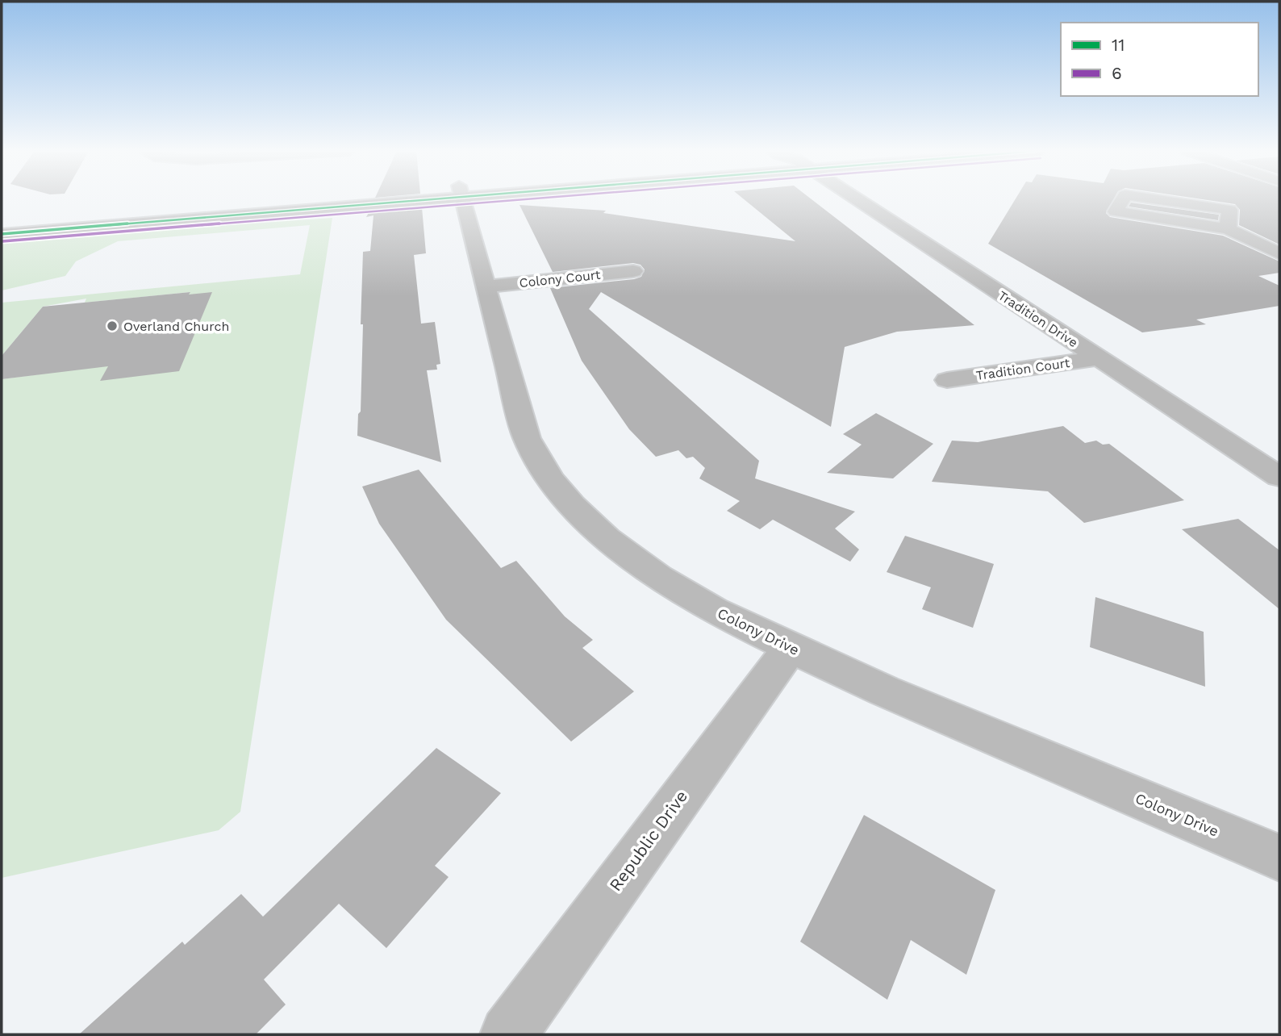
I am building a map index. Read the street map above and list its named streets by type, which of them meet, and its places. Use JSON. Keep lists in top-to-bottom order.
{
  "streets": {
    "street": [
      "Colony Court",
      "Tradition Drive",
      "Tradition Court",
      "Colony Drive",
      "Republic Drive"
    ]
  },
  "crossings": [
    ["Colony Court", "Colony Drive"],
    ["Tradition Drive", "Tradition Court"],
    ["Colony Drive", "Republic Drive"]
  ],
  "places": ["Overland Church"],
  "lines": ["transit line 11", "transit line 6"],
  "legend": ["11", "6"]
}
